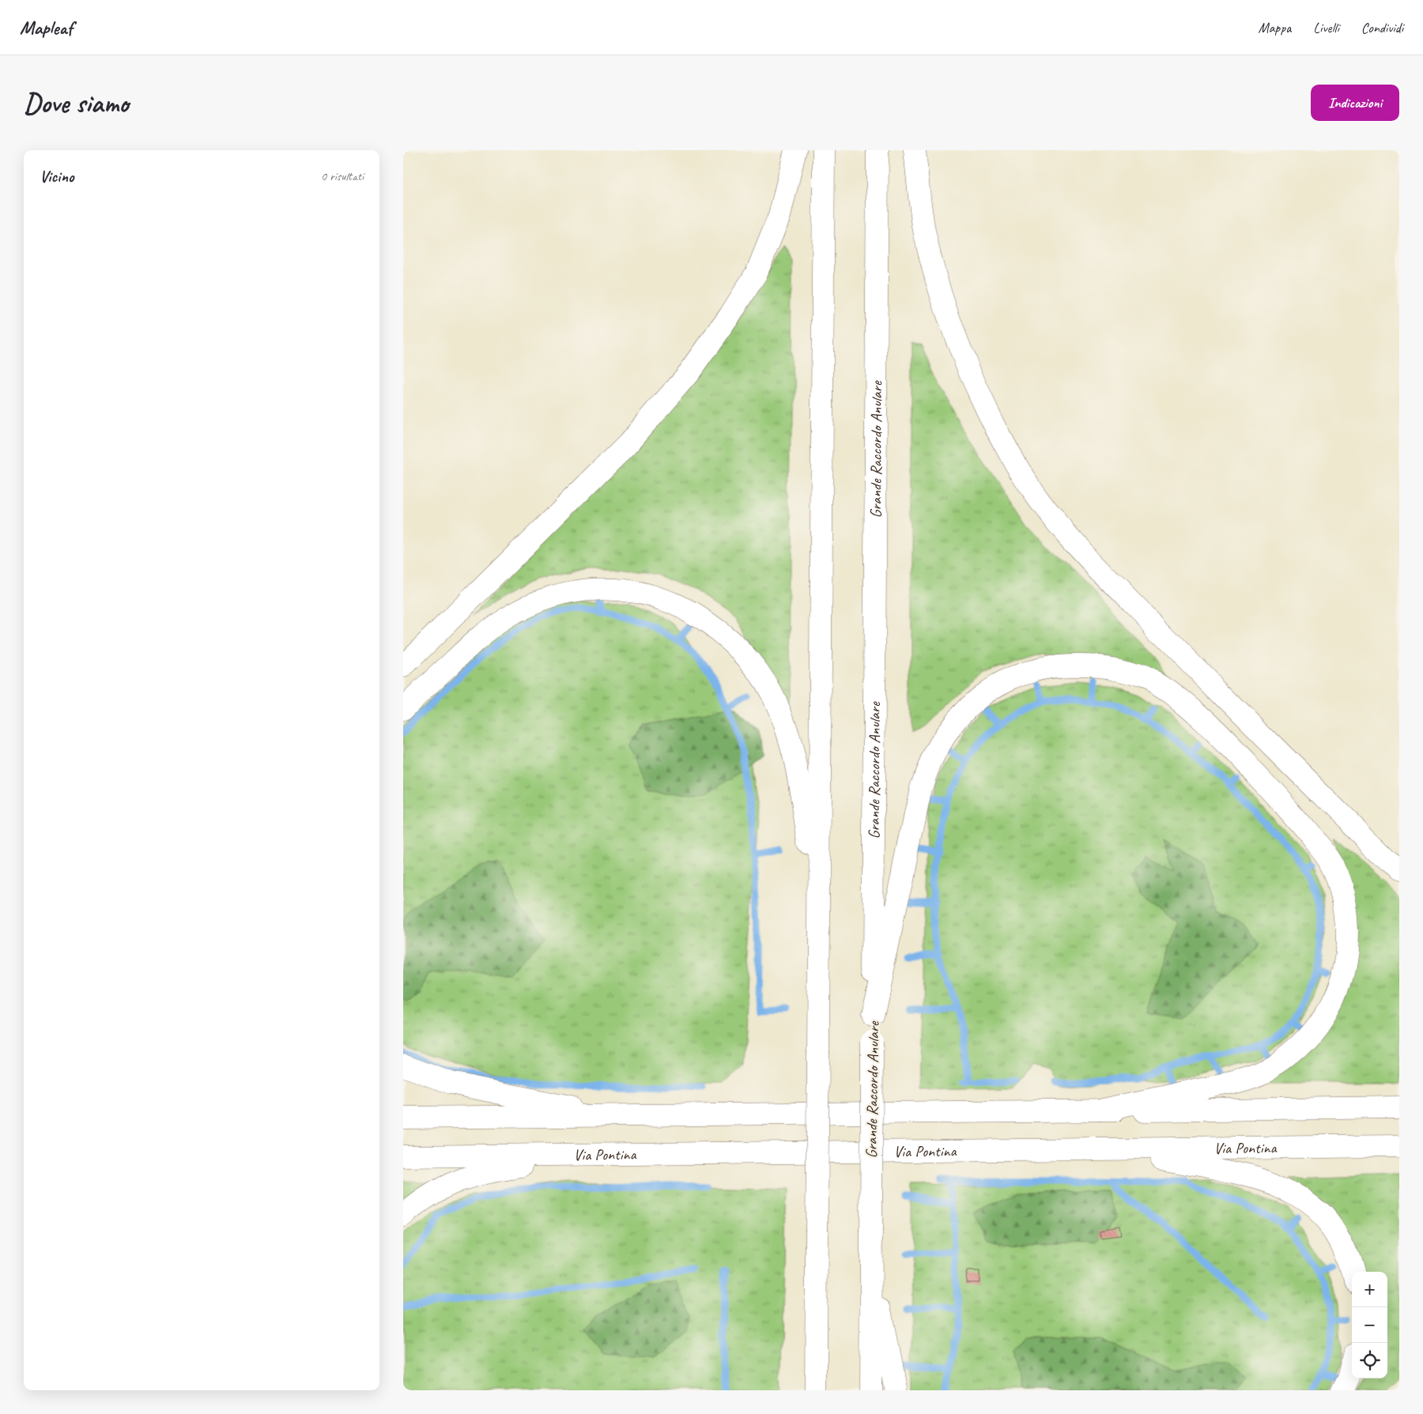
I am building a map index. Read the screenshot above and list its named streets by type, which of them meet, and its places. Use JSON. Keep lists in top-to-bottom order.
{
  "streets": {
    "highway": ["Grande Raccordo Anulare", "Via Pontina"]
  },
  "page": {
    "header": "Mapleaf",
    "nav": ["Mappa", "Livelli", "Condividi"],
    "buttons": "Indicazioni",
    "title": "Dove siamo",
    "heading": ["Vicino", "0 risultati"],
    "map_buttons": ["+", "−"]
  }
}
